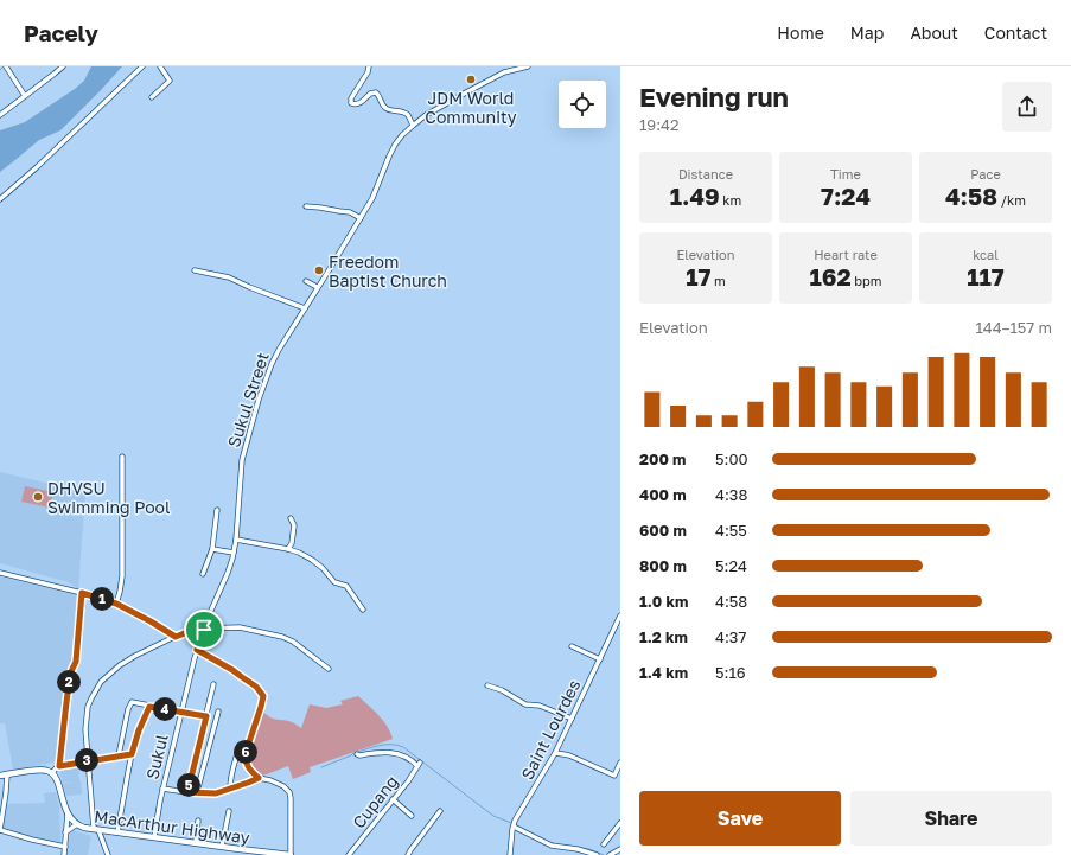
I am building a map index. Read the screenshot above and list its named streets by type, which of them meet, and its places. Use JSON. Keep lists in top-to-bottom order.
{
  "streets": {
    "main road": ["MacArthur Highway"],
    "street": [
      "Sukul Street",
      "Saint Lourdes",
      "Sukul",
      "Cupang"
    ]
  },
  "crossings": [
    ["Sukul Street", "Sukul"],
    ["Sukul", "MacArthur Highway"]
  ],
  "places": ["JDM World Community", "Freedom Baptist Church", "DHVSU Swimming Pool"],
  "page": {
    "header": "Pacely",
    "nav": [
      "Home",
      "Map",
      "About",
      "Contact"
    ],
    "heading": ["Evening run", "19:42"],
    "stats": [
      ["Distance", "1.49 km"],
      ["Time", "7:24"],
      ["Pace", "4:58 /km"],
      ["Elevation", "17 m"],
      ["Heart rate", "162 bpm"],
      ["kcal", "117"]
    ],
    "chart": ["Elevation", "144–157 m"],
    "list": [
      {
        "name": "200 m",
        "note": "5:00"
      },
      {
        "name": "400 m",
        "note": "4:38"
      },
      {
        "name": "600 m",
        "note": "4:55"
      },
      {
        "name": "800 m",
        "note": "5:24"
      },
      {
        "name": "1.0 km",
        "note": "4:58"
      },
      {
        "name": "1.2 km",
        "note": "4:37"
      },
      {
        "name": "1.4 km",
        "note": "5:16"
      }
    ],
    "pins": [
      "1",
      "2",
      "4",
      "6",
      "3",
      "5"
    ],
    "buttons": ["Save", "Share"]
  }
}
